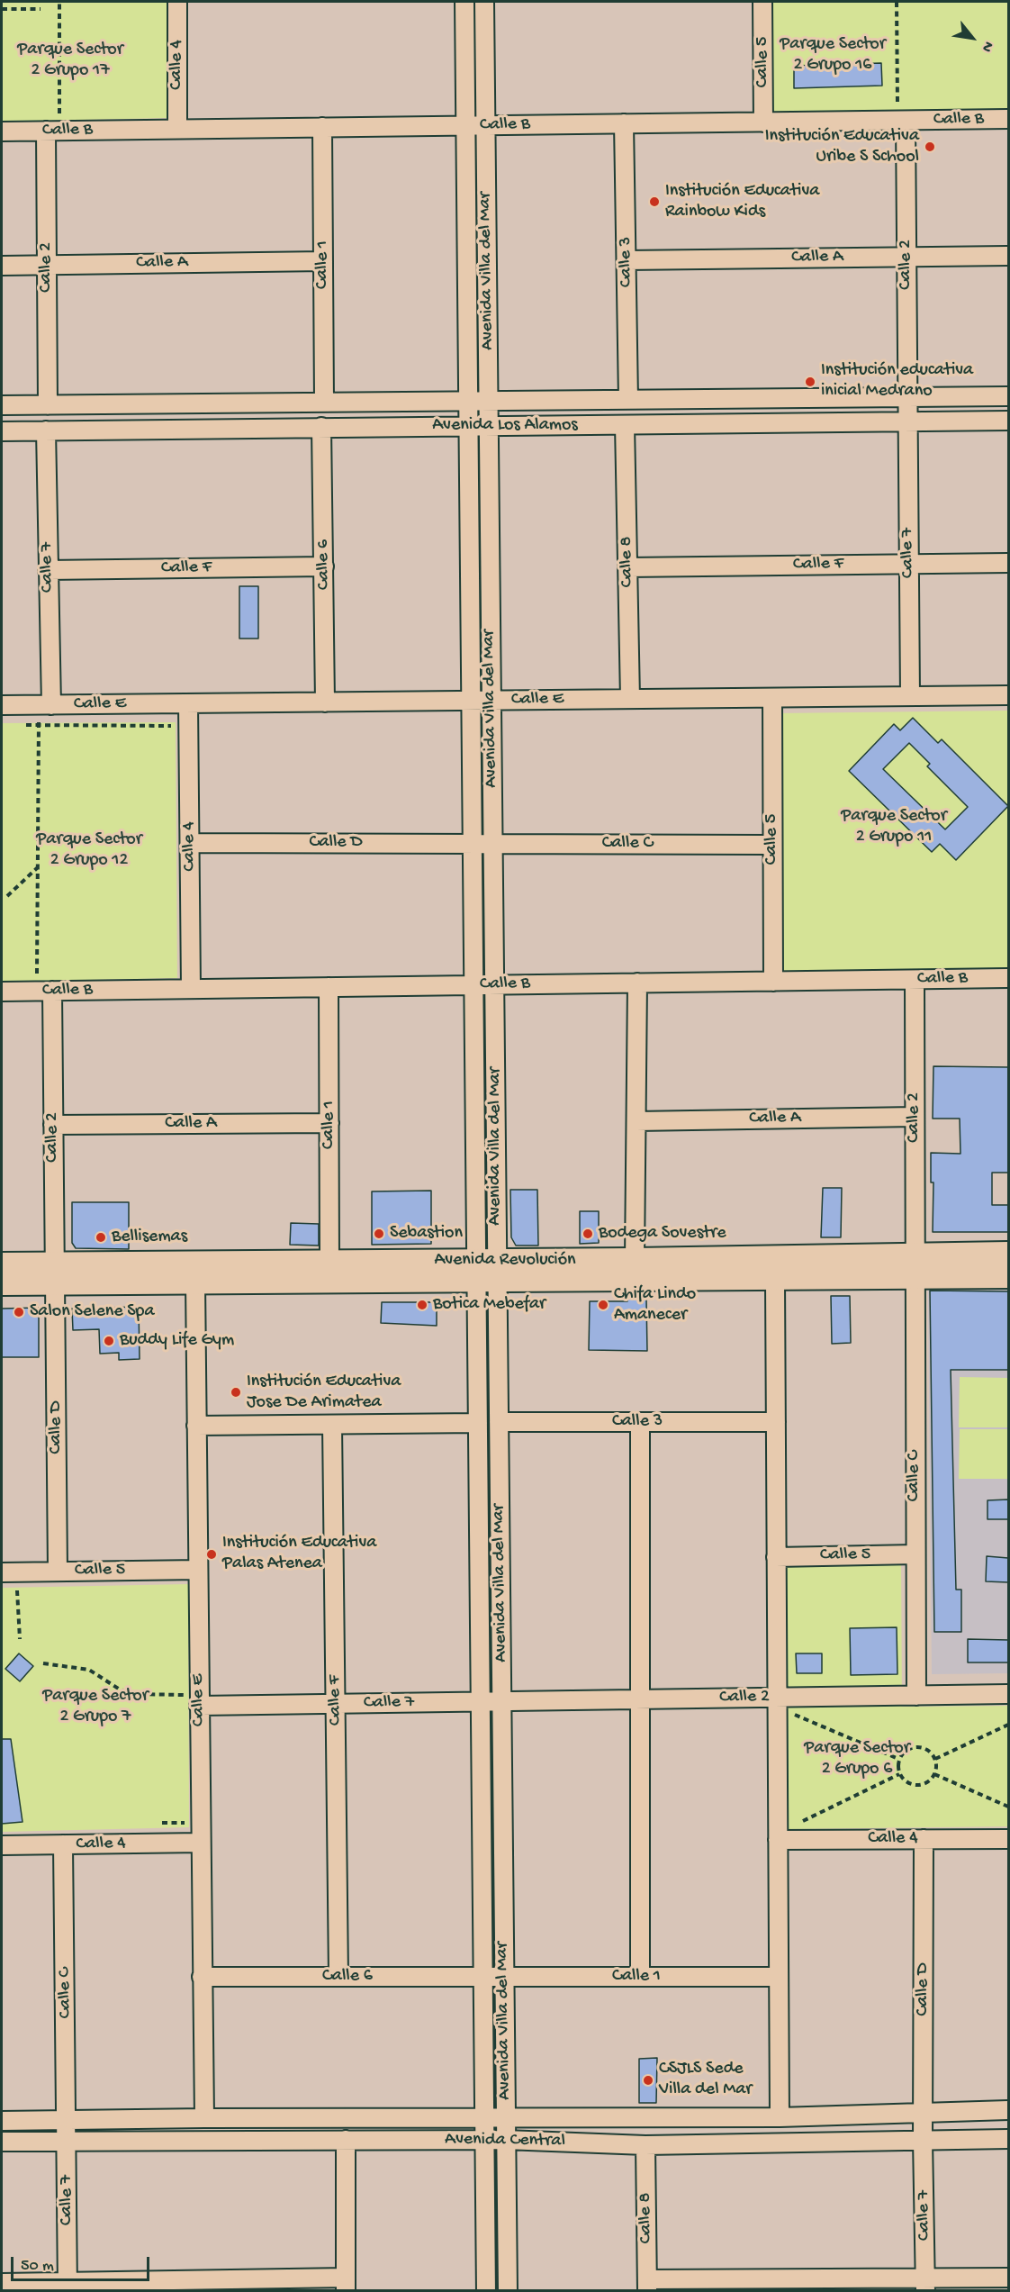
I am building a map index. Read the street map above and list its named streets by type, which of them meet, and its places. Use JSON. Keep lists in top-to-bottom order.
{
  "streets": {
    "main road": ["Avenida Revolución"],
    "street": [
      "Calle 5",
      "Calle 4",
      "Calle B",
      "Calle A",
      "Calle 3",
      "Calle 1",
      "Calle 2",
      "Avenida Villa del Mar",
      "Avenida Los Alamos",
      "Calle 7",
      "Calle 8",
      "Calle 6",
      "Calle F",
      "Calle E",
      "Calle D",
      "Calle C",
      "Avenida Central"
    ]
  },
  "crossings": [
    ["Calle 5", "Calle B"],
    ["Calle 5", "Calle E"],
    ["Calle 5", "Calle D"],
    ["Calle 5", "Calle C"],
    ["Calle 4", "Calle B"],
    ["Calle 4", "Calle E"],
    ["Calle 4", "Calle D"],
    ["Calle 4", "Calle C"],
    ["Calle B", "Calle 3"],
    ["Calle B", "Calle 1"],
    ["Calle B", "Calle 2"],
    ["Calle B", "Avenida Villa del Mar"],
    ["Calle A", "Calle 3"],
    ["Calle A", "Calle 1"],
    ["Calle A", "Calle 2"],
    ["Calle 3", "Avenida Villa del Mar"],
    ["Calle 3", "Avenida Los Alamos"],
    ["Calle 1", "Avenida Villa del Mar"],
    ["Calle 1", "Avenida Los Alamos"],
    ["Calle 1", "Calle 6"],
    ["Calle 1", "Avenida Revolución"],
    ["Calle 2", "Avenida Villa del Mar"],
    ["Calle 2", "Avenida Los Alamos"],
    ["Calle 2", "Calle 7"],
    ["Calle 2", "Calle D"],
    ["Calle 2", "Calle C"],
    ["Calle 2", "Avenida Revolución"],
    ["Avenida Villa del Mar", "Avenida Los Alamos"],
    ["Avenida Villa del Mar", "Calle 7"],
    ["Avenida Villa del Mar", "Calle 6"],
    ["Avenida Villa del Mar", "Calle E"],
    ["Avenida Villa del Mar", "Calle D"],
    ["Avenida Villa del Mar", "Calle C"],
    ["Avenida Villa del Mar", "Avenida Revolución"],
    ["Avenida Villa del Mar", "Avenida Central"],
    ["Avenida Los Alamos", "Calle 7"],
    ["Avenida Los Alamos", "Calle 8"],
    ["Avenida Los Alamos", "Calle 6"],
    ["Calle 7", "Calle F"],
    ["Calle 7", "Calle E"],
    ["Calle 7", "Calle D"],
    ["Calle 7", "Calle C"],
    ["Calle 7", "Avenida Central"],
    ["Calle 8", "Calle F"],
    ["Calle 8", "Calle E"],
    ["Calle 8", "Avenida Central"],
    ["Calle 6", "Calle F"],
    ["Calle 6", "Calle E"],
    ["Calle E", "Avenida Revolución"],
    ["Calle E", "Avenida Central"],
    ["Calle D", "Calle C"],
    ["Calle D", "Avenida Revolución"],
    ["Calle D", "Avenida Central"],
    ["Calle C", "Avenida Revolución"],
    ["Calle C", "Avenida Central"]
  ],
  "parks": [
    "Parque Sector 2 Grupo 16",
    "Parque Sector 2 Grupo 17",
    "Parque Sector 2 Grupo 11",
    "Parque Sector 2 Grupo 12",
    "Parque Sector 2 Grupo 7",
    "Parque Sector 2 Grupo 6"
  ],
  "places": [
    "Institución Educativa Uribe S School",
    "Institución Educativa Rainbow Kids",
    "Institución educativa inicial Medrano",
    "Sebastion",
    "Bodega Sovestre",
    "Bellisemas",
    "Botica Mebefar",
    "Chifa Lindo Amanecer",
    "Salon Selene Spa",
    "Buddy Life Gym",
    "Institución Educativa Jose De Arimatea",
    "Institución Educativa Palas Atenea",
    "CSJLS Sede Villa del Mar"
  ],
  "scale_bar": "50 m",
  "north": "bottom right"
}
